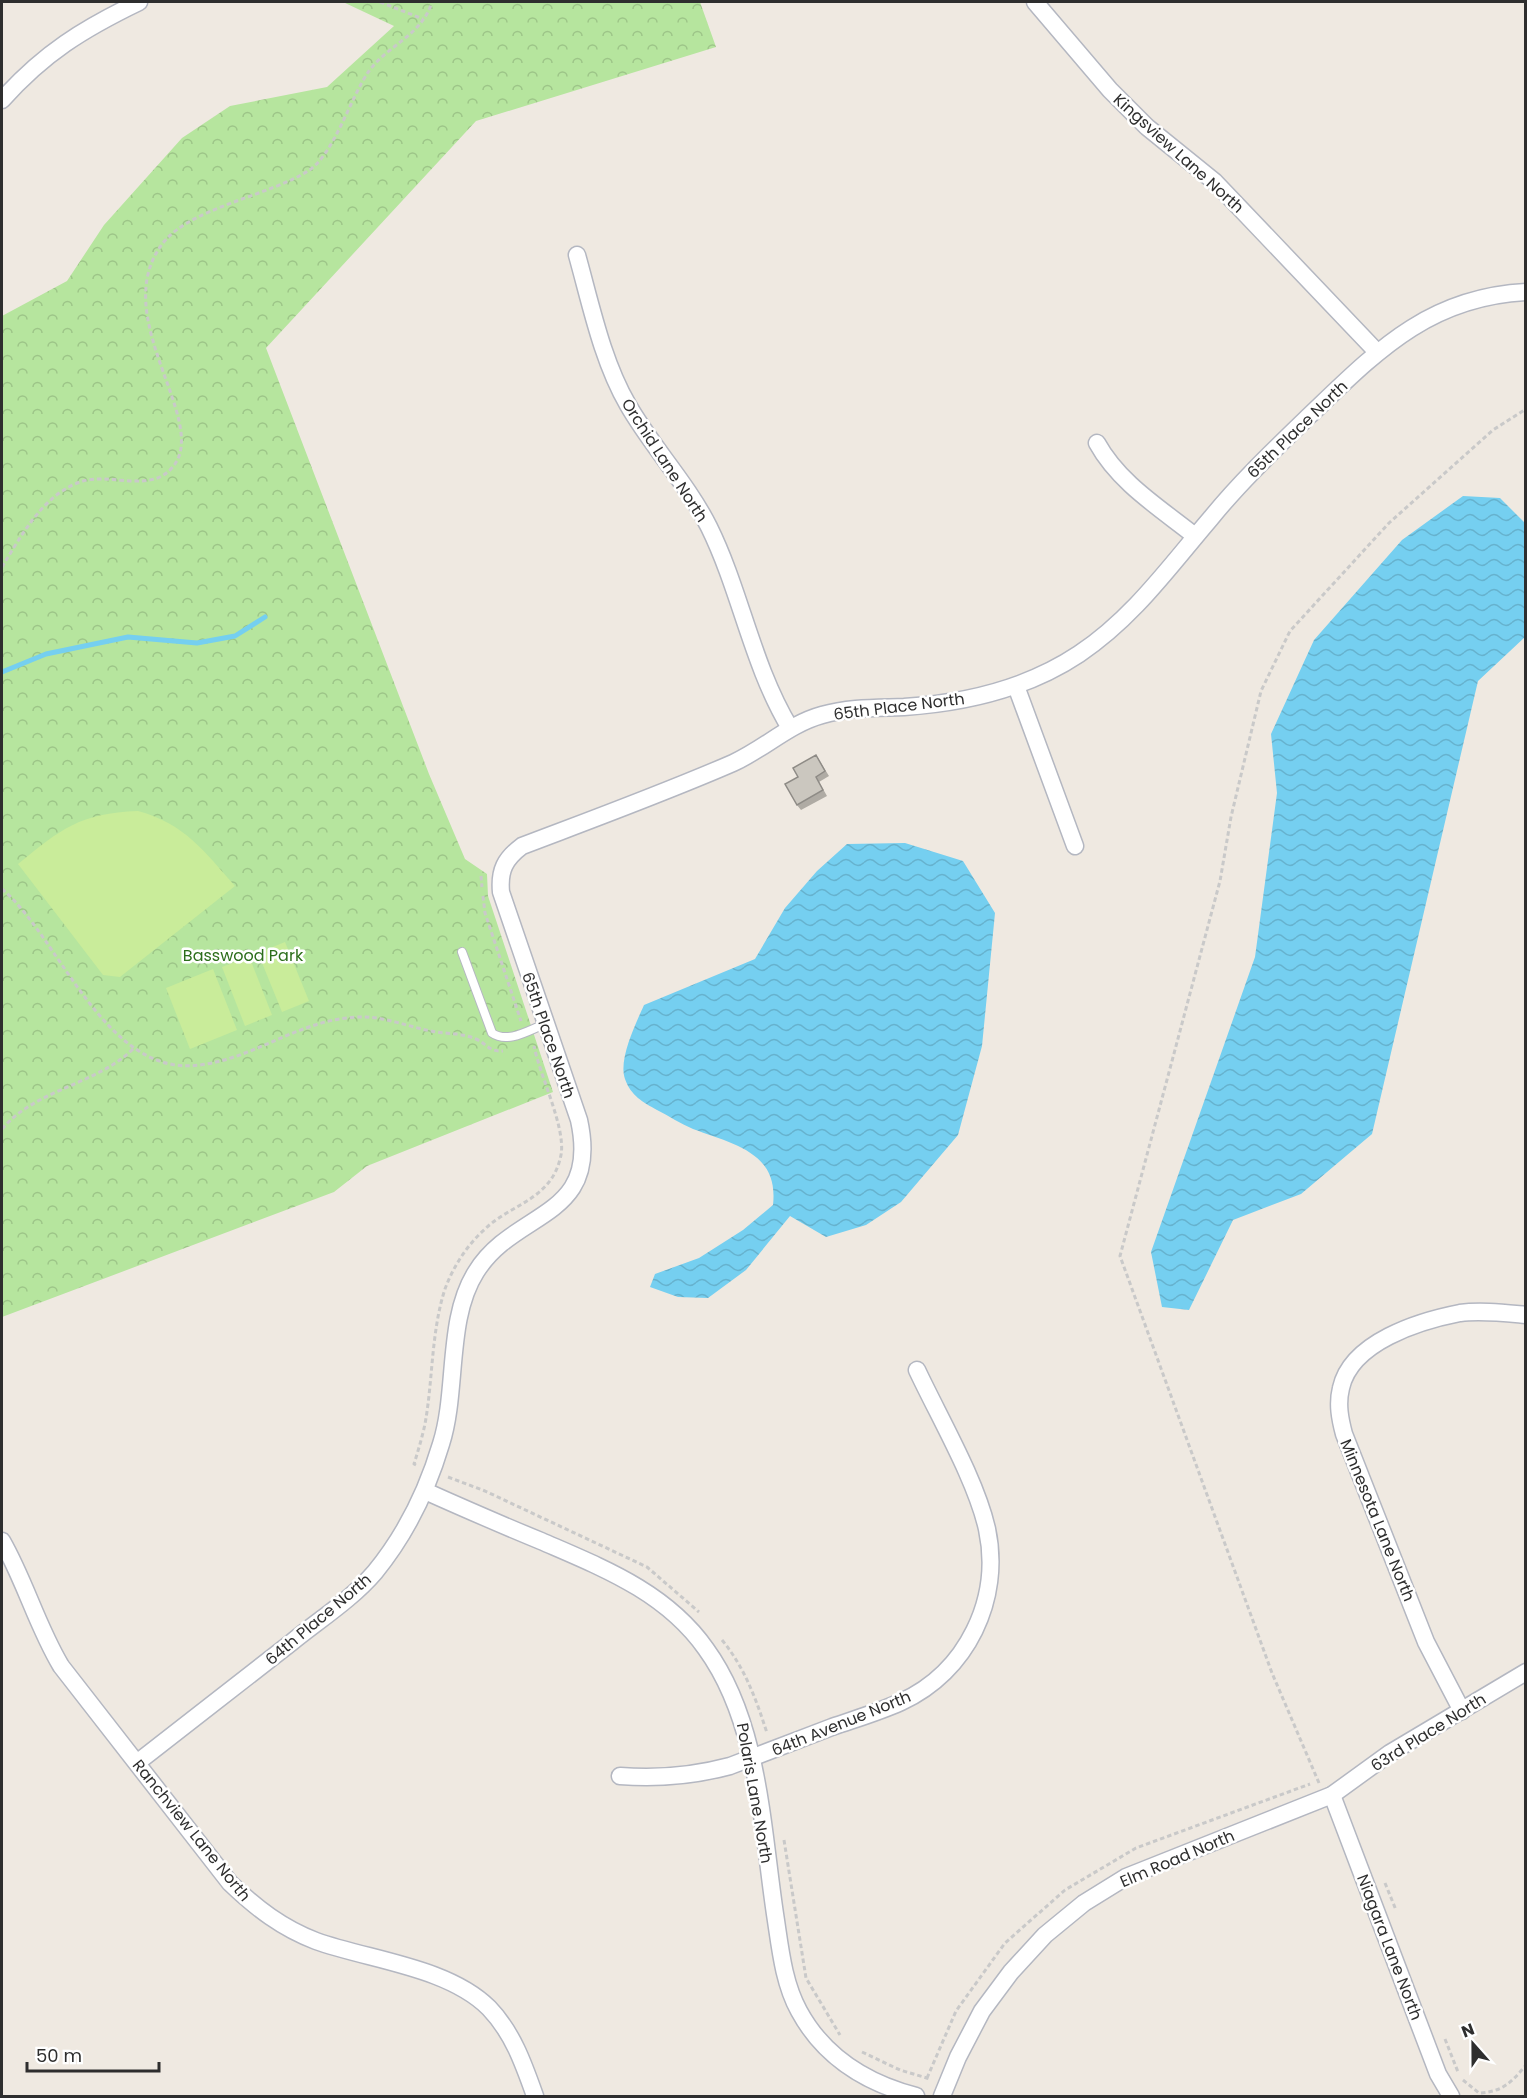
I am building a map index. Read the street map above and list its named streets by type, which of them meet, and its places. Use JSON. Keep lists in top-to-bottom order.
{
  "streets": {
    "street": [
      "Kingsview Lane North",
      "65th Place North",
      "Orchid Lane North",
      "Minnesota Lane North",
      "64th Place North",
      "64th Avenue North",
      "63rd Place North",
      "Polaris Lane North",
      "Ranchview Lane North",
      "Elm Road North",
      "Niagara Lane North"
    ]
  },
  "crossings": [
    ["Kingsview Lane North", "65th Place North"],
    ["65th Place North", "Orchid Lane North"],
    ["65th Place North", "64th Place North"],
    ["Minnesota Lane North", "63rd Place North"],
    ["64th Place North", "Polaris Lane North"],
    ["64th Place North", "Ranchview Lane North"],
    ["64th Avenue North", "Polaris Lane North"],
    ["63rd Place North", "Elm Road North"],
    ["63rd Place North", "Niagara Lane North"],
    ["Elm Road North", "Niagara Lane North"]
  ],
  "parks": ["Basswood Park"],
  "scale_bar": "50 m",
  "north": "top"
}
